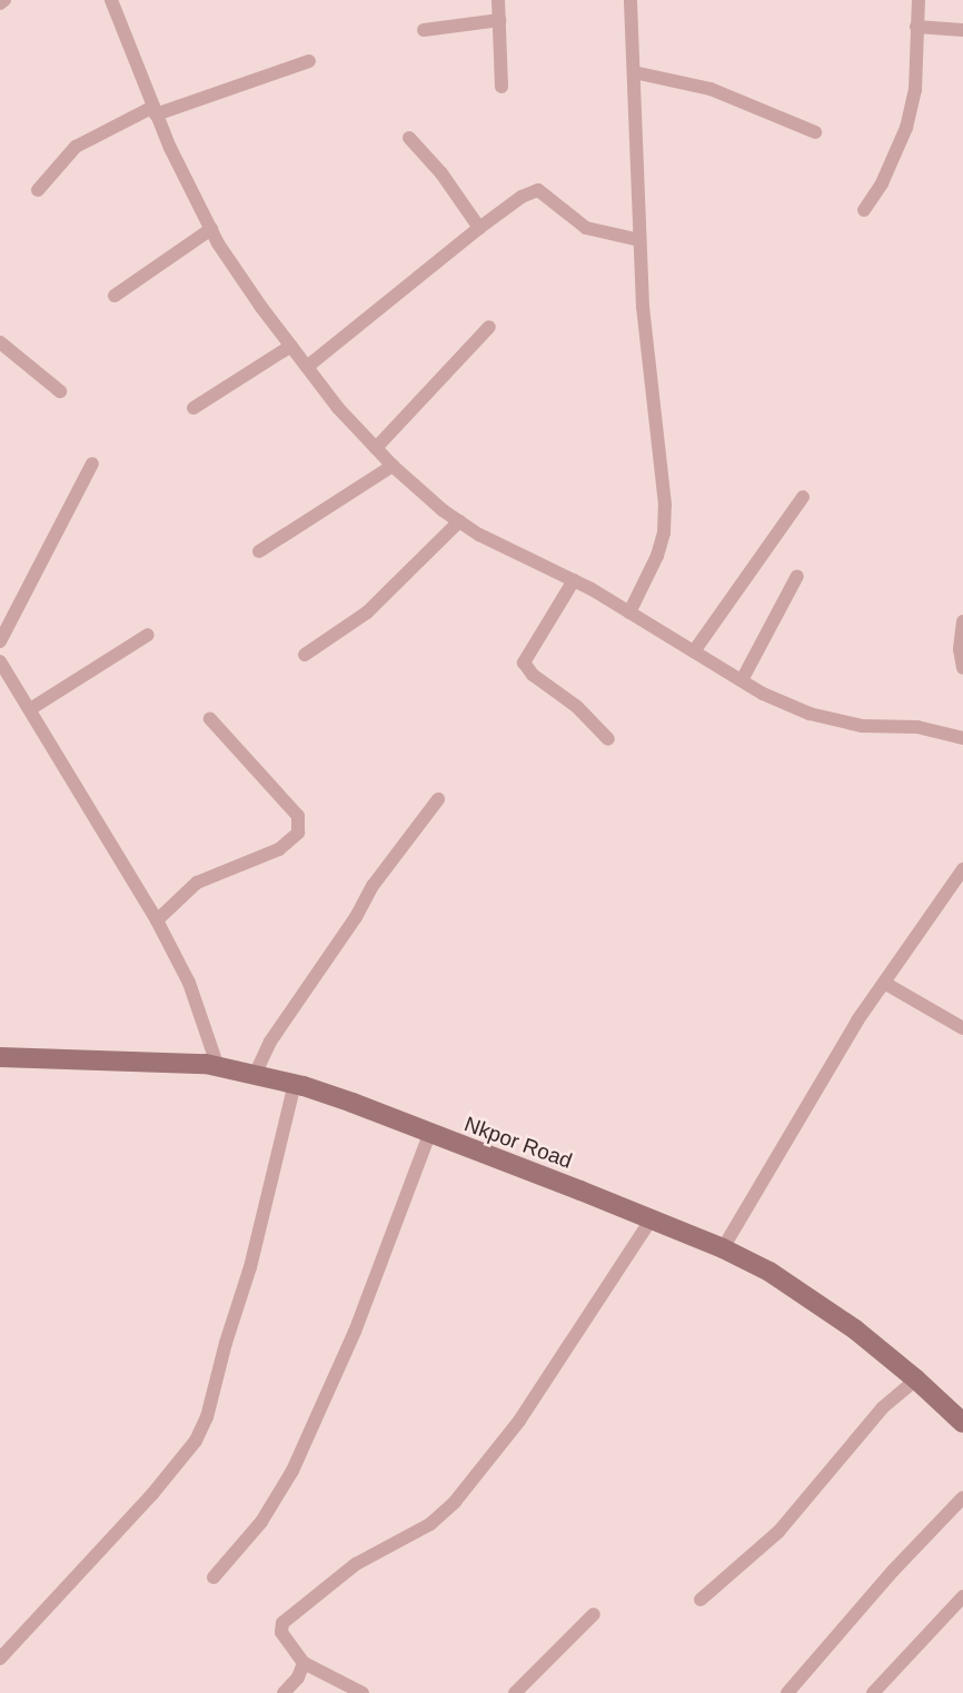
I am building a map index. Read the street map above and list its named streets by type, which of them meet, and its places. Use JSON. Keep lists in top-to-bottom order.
{
  "streets": {
    "street": ["Nkpor Road"]
  }
}
